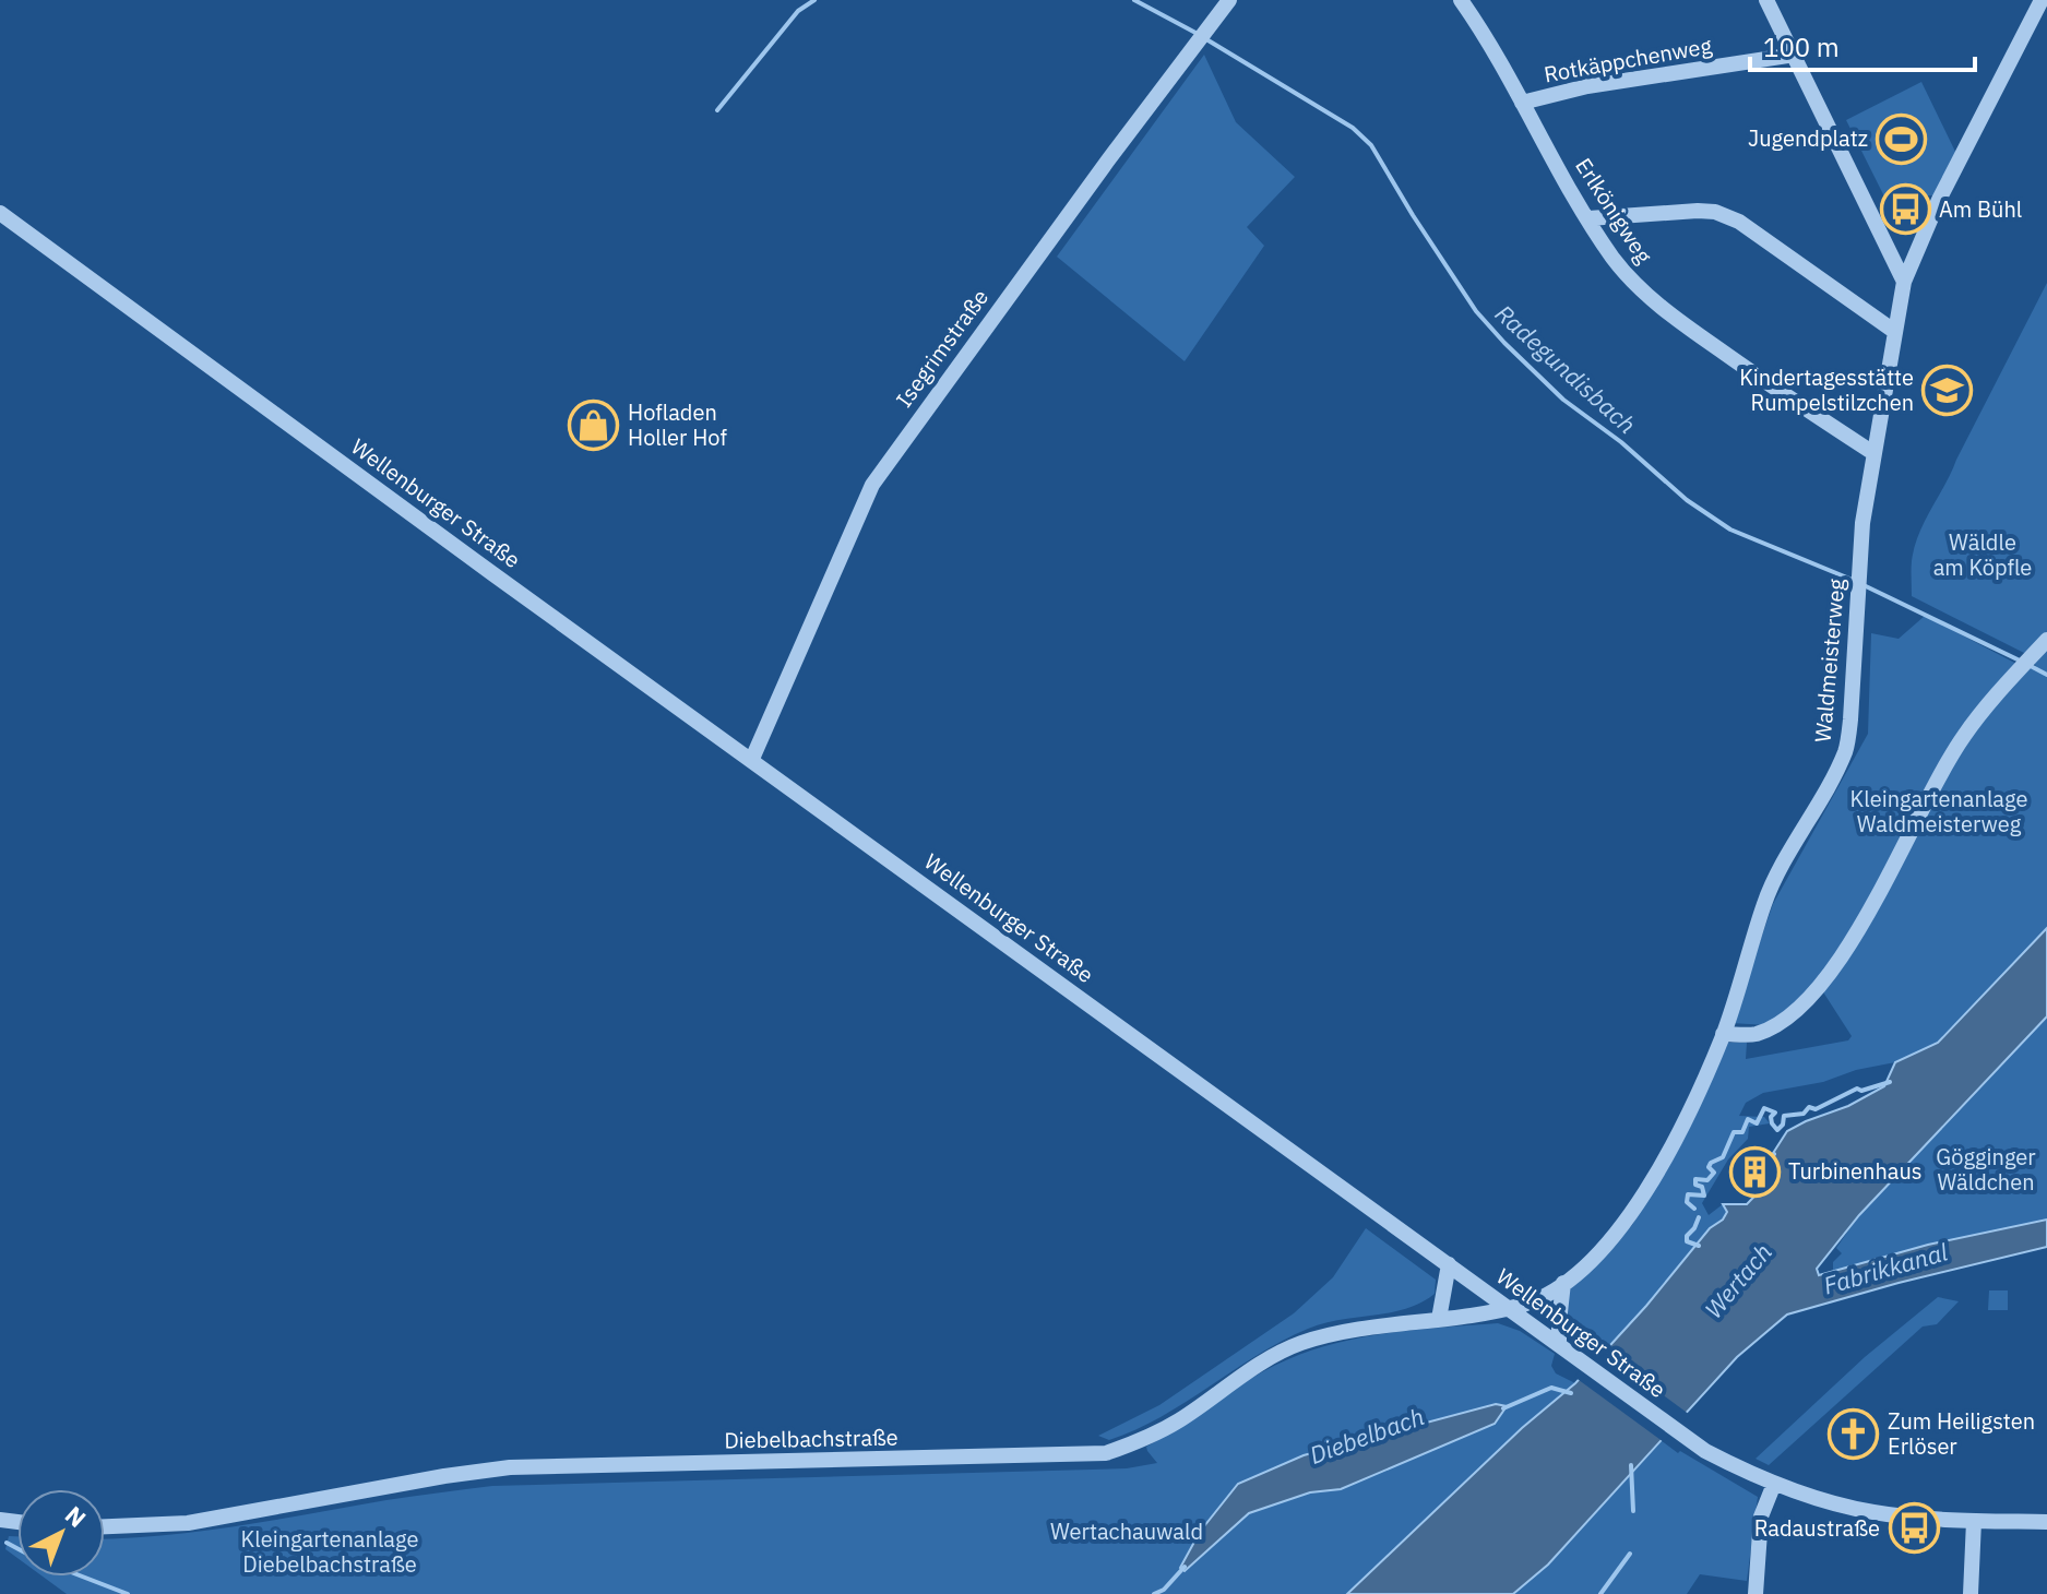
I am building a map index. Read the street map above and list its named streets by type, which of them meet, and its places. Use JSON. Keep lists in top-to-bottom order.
{
  "streets": {
    "street": [
      "Rotkäppchenweg",
      "Erlkönigweg",
      "Isegrimstraße",
      "Wellenburger Straße",
      "Waldmeisterweg",
      "Diebelbachstraße"
    ]
  },
  "crossings": [
    ["Rotkäppchenweg", "Erlkönigweg"],
    ["Erlkönigweg", "Waldmeisterweg"],
    ["Isegrimstraße", "Wellenburger Straße"],
    ["Wellenburger Straße", "Waldmeisterweg"],
    ["Wellenburger Straße", "Diebelbachstraße"],
    ["Waldmeisterweg", "Diebelbachstraße"]
  ],
  "water": [
    "Radegundisbach",
    "Fabrikkanal",
    "Wertach",
    "Diebelbach"
  ],
  "parks": [
    "Wäldle am Köpfle",
    "Kleingartenanlage Waldmeisterweg",
    "Gögginger Wäldchen",
    "Wertachauwald",
    "Kleingartenanlage Diebelbachstraße"
  ],
  "places": {
    "sports": ["Jugendplatz"],
    "bus stop": ["Am Bühl", "Radaustraße"],
    "school or university": ["Kindertagesstätte Rumpelstilzchen"],
    "shop": ["Hofladen Holler Hof"],
    "building": ["Turbinenhaus"],
    "church": ["Zum Heiligsten Erlöser"]
  },
  "scale_bar": "100 m",
  "north": "top right"
}
